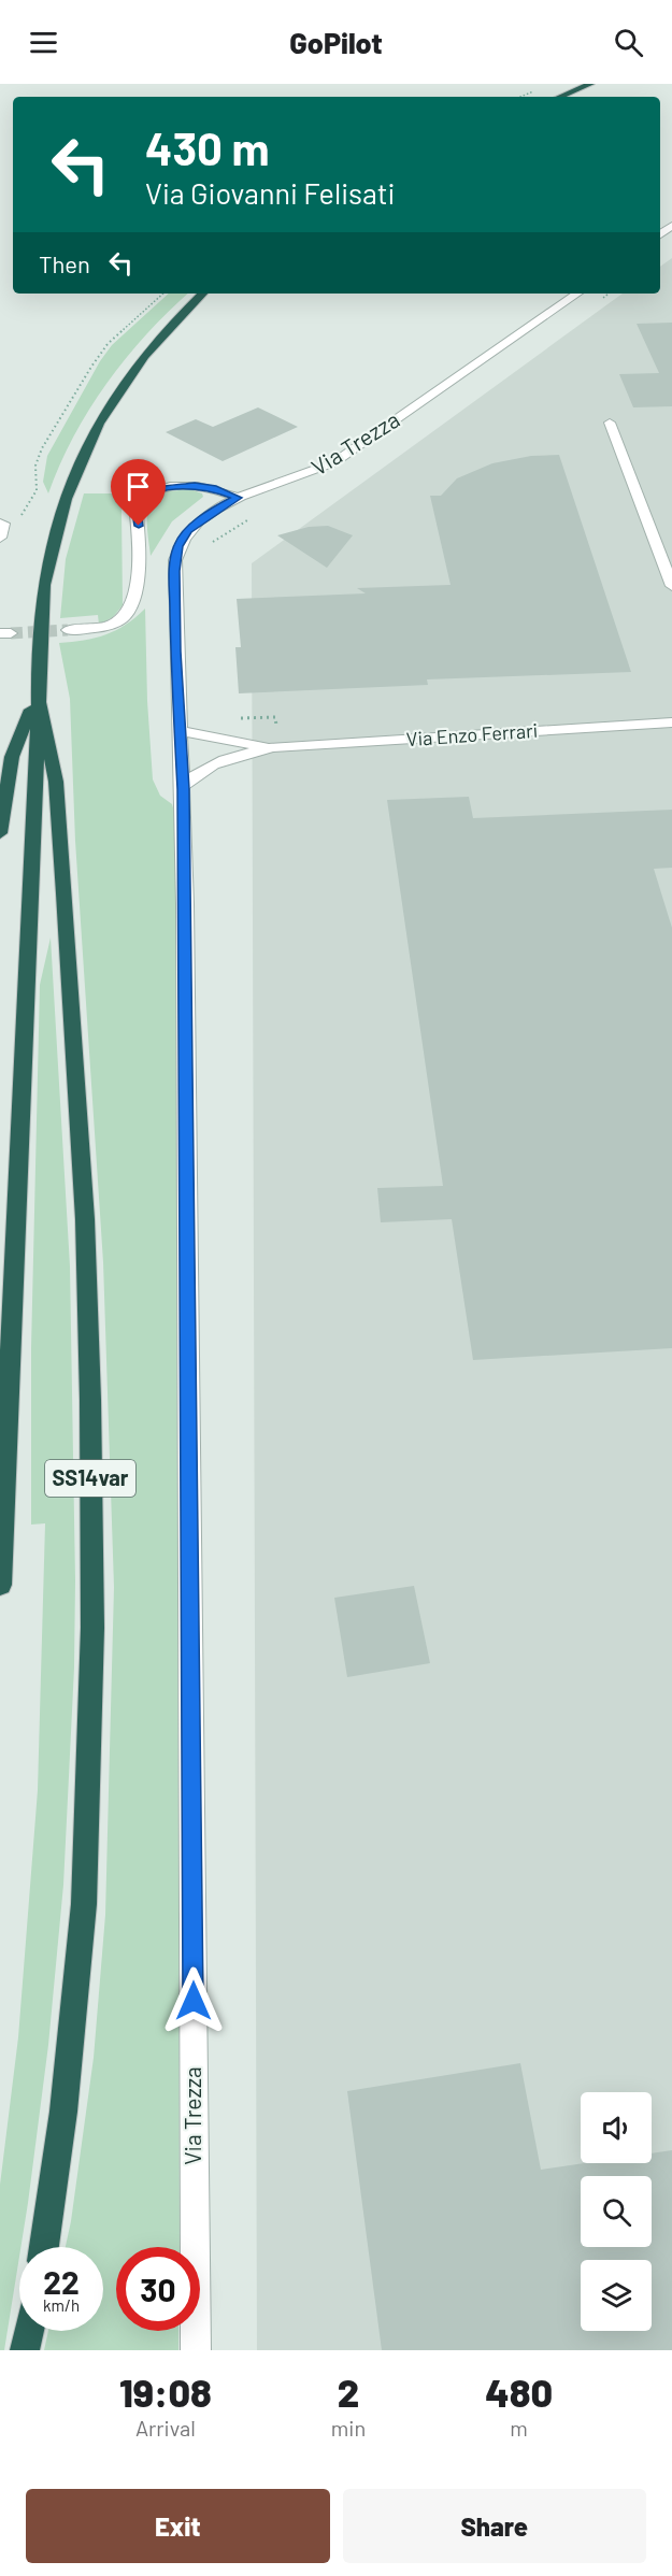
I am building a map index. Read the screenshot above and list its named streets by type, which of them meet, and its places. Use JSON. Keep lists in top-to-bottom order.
{
  "streets": {
    "highway": ["SS14var"],
    "street": ["Via Trezza", "Via Enzo Ferrari"]
  },
  "crossings": [
    ["Via Trezza", "Via Enzo Ferrari"]
  ],
  "page": {
    "header": "GoPilot",
    "turn": ["430 m", "Via Giovanni Felisati"],
    "then": "Then",
    "speed": "22 km/h",
    "limit": "30",
    "eta": [
      "19:08",
      "Arrival",
      "2",
      "min",
      "480",
      "m"
    ],
    "buttons": ["Exit", "Share"]
  }
}
